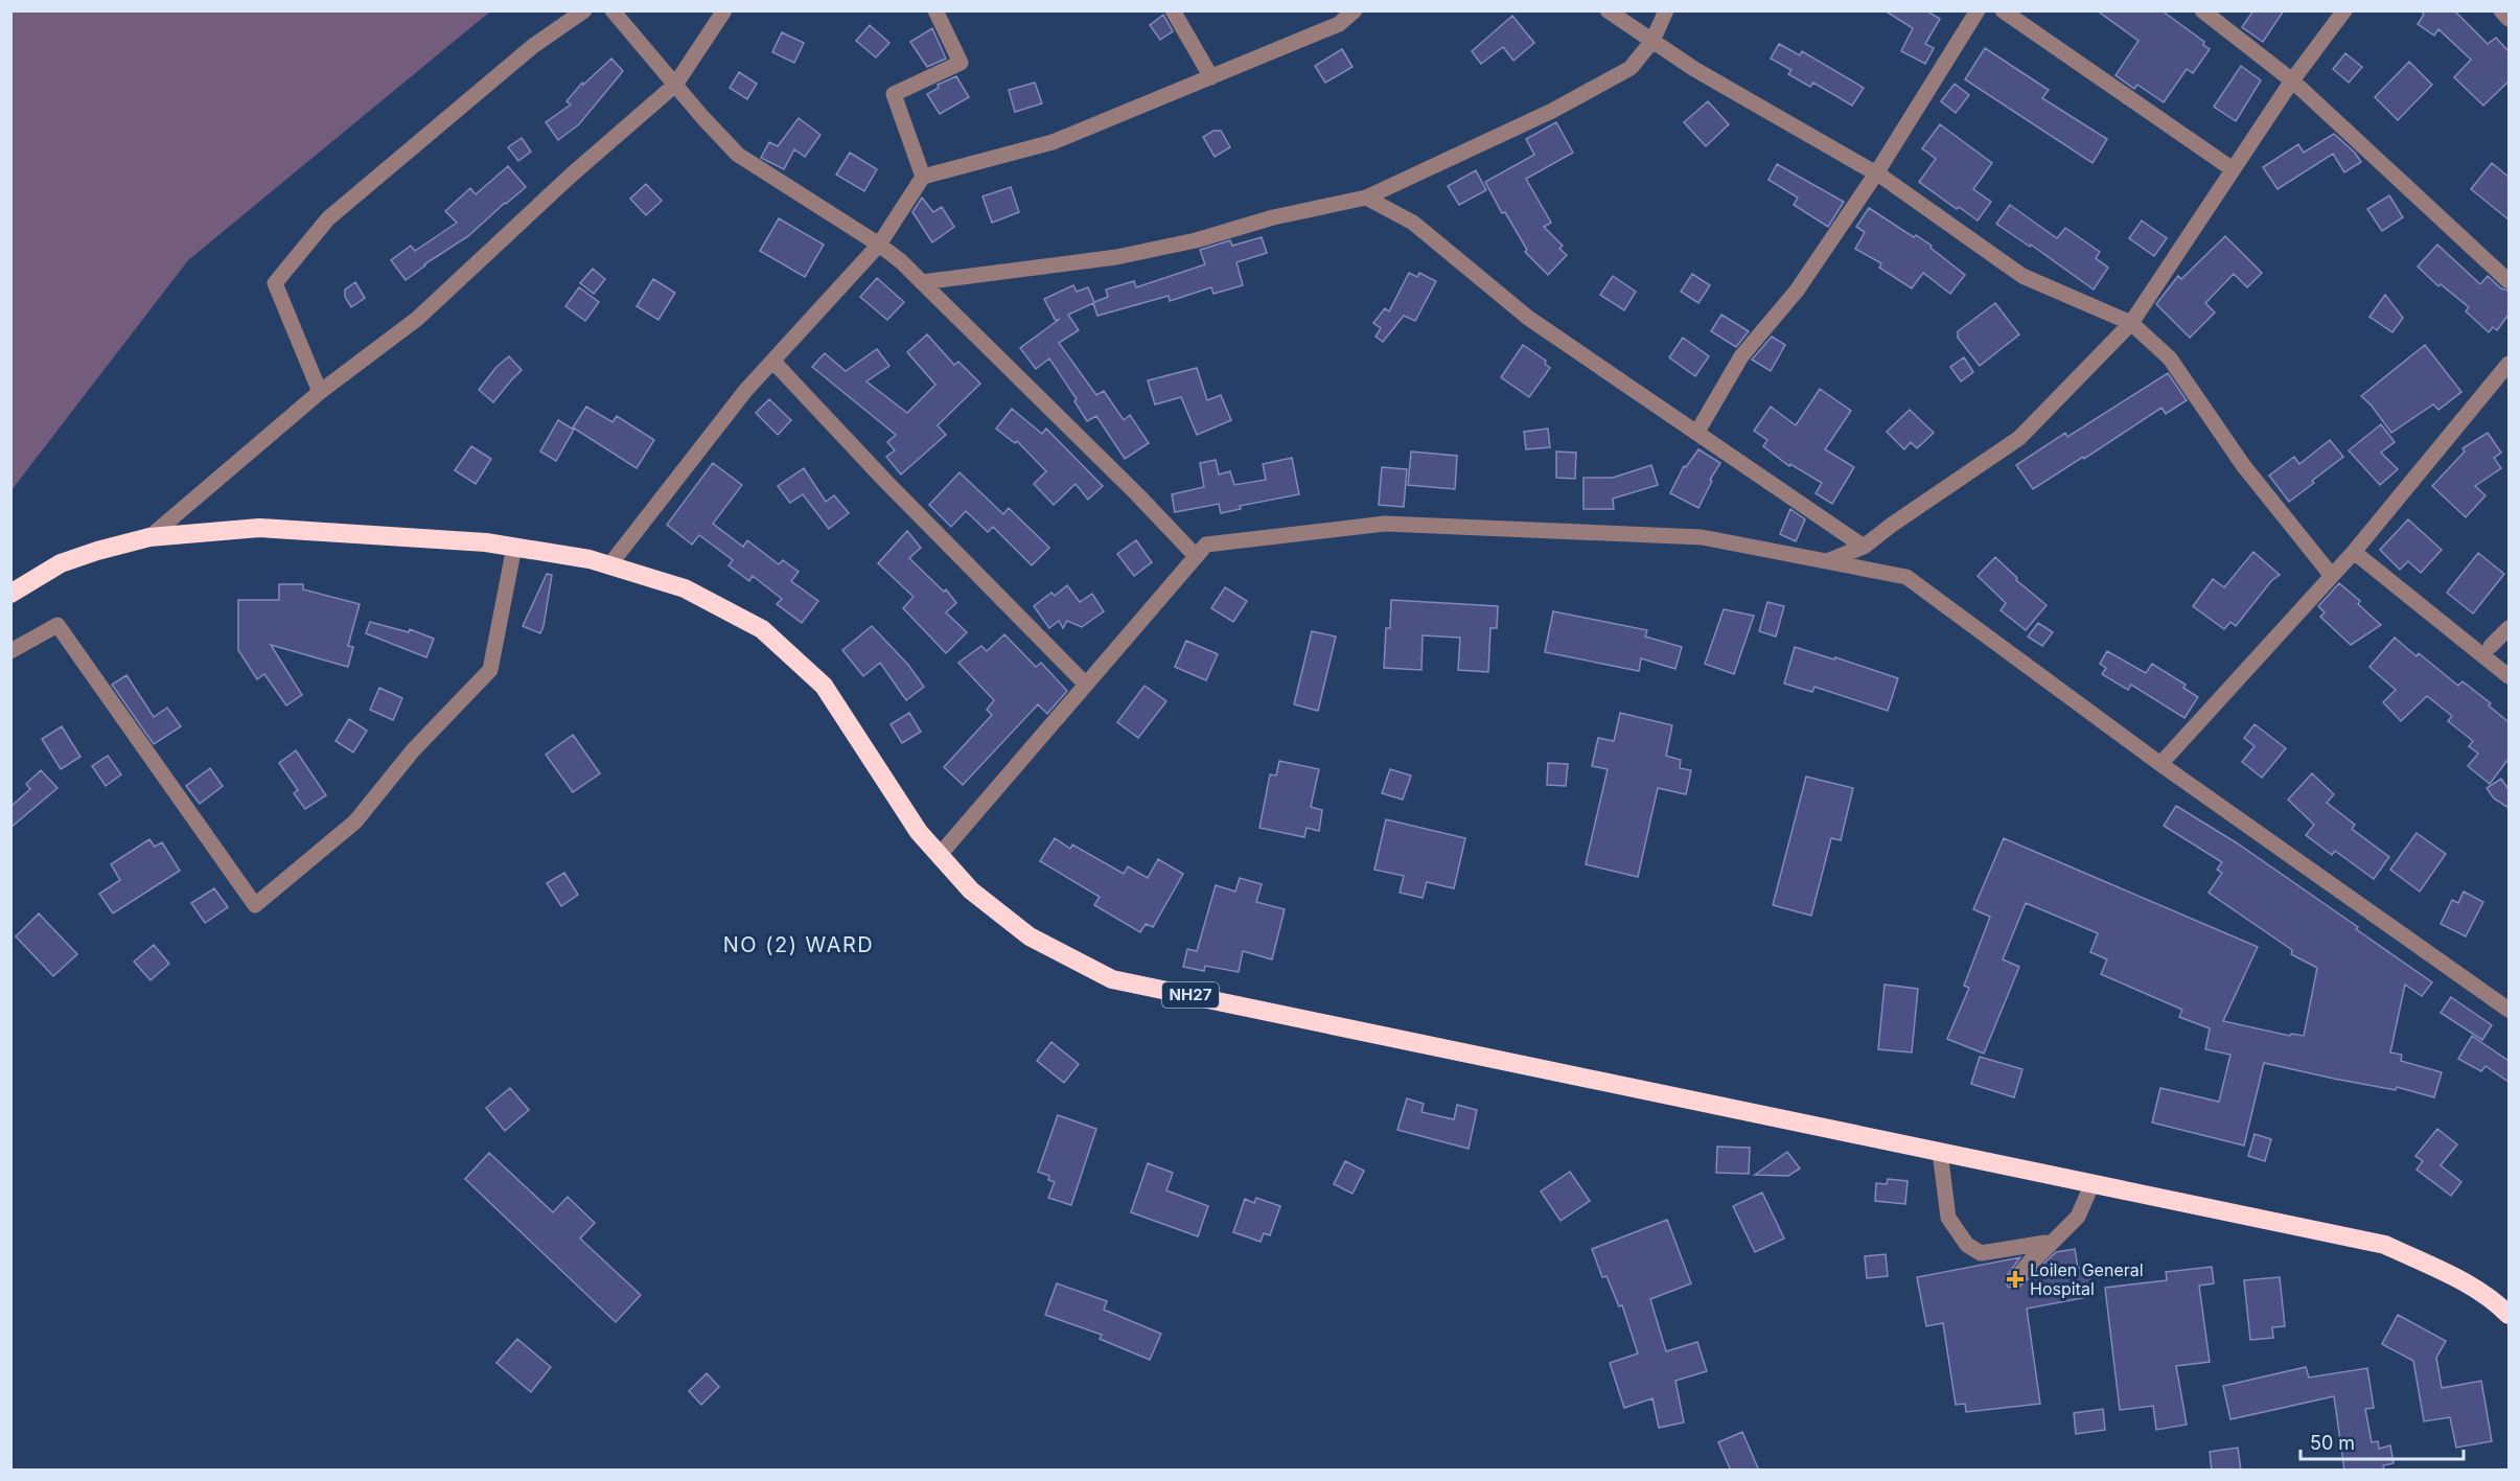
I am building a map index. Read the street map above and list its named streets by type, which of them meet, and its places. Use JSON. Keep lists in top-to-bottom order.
{
  "streets": {
    "highway": ["NH27"]
  },
  "districts": ["NO (2) WARD"],
  "places": {
    "health": ["Loilen General Hospital"]
  },
  "scale_bar": "50 m"
}
